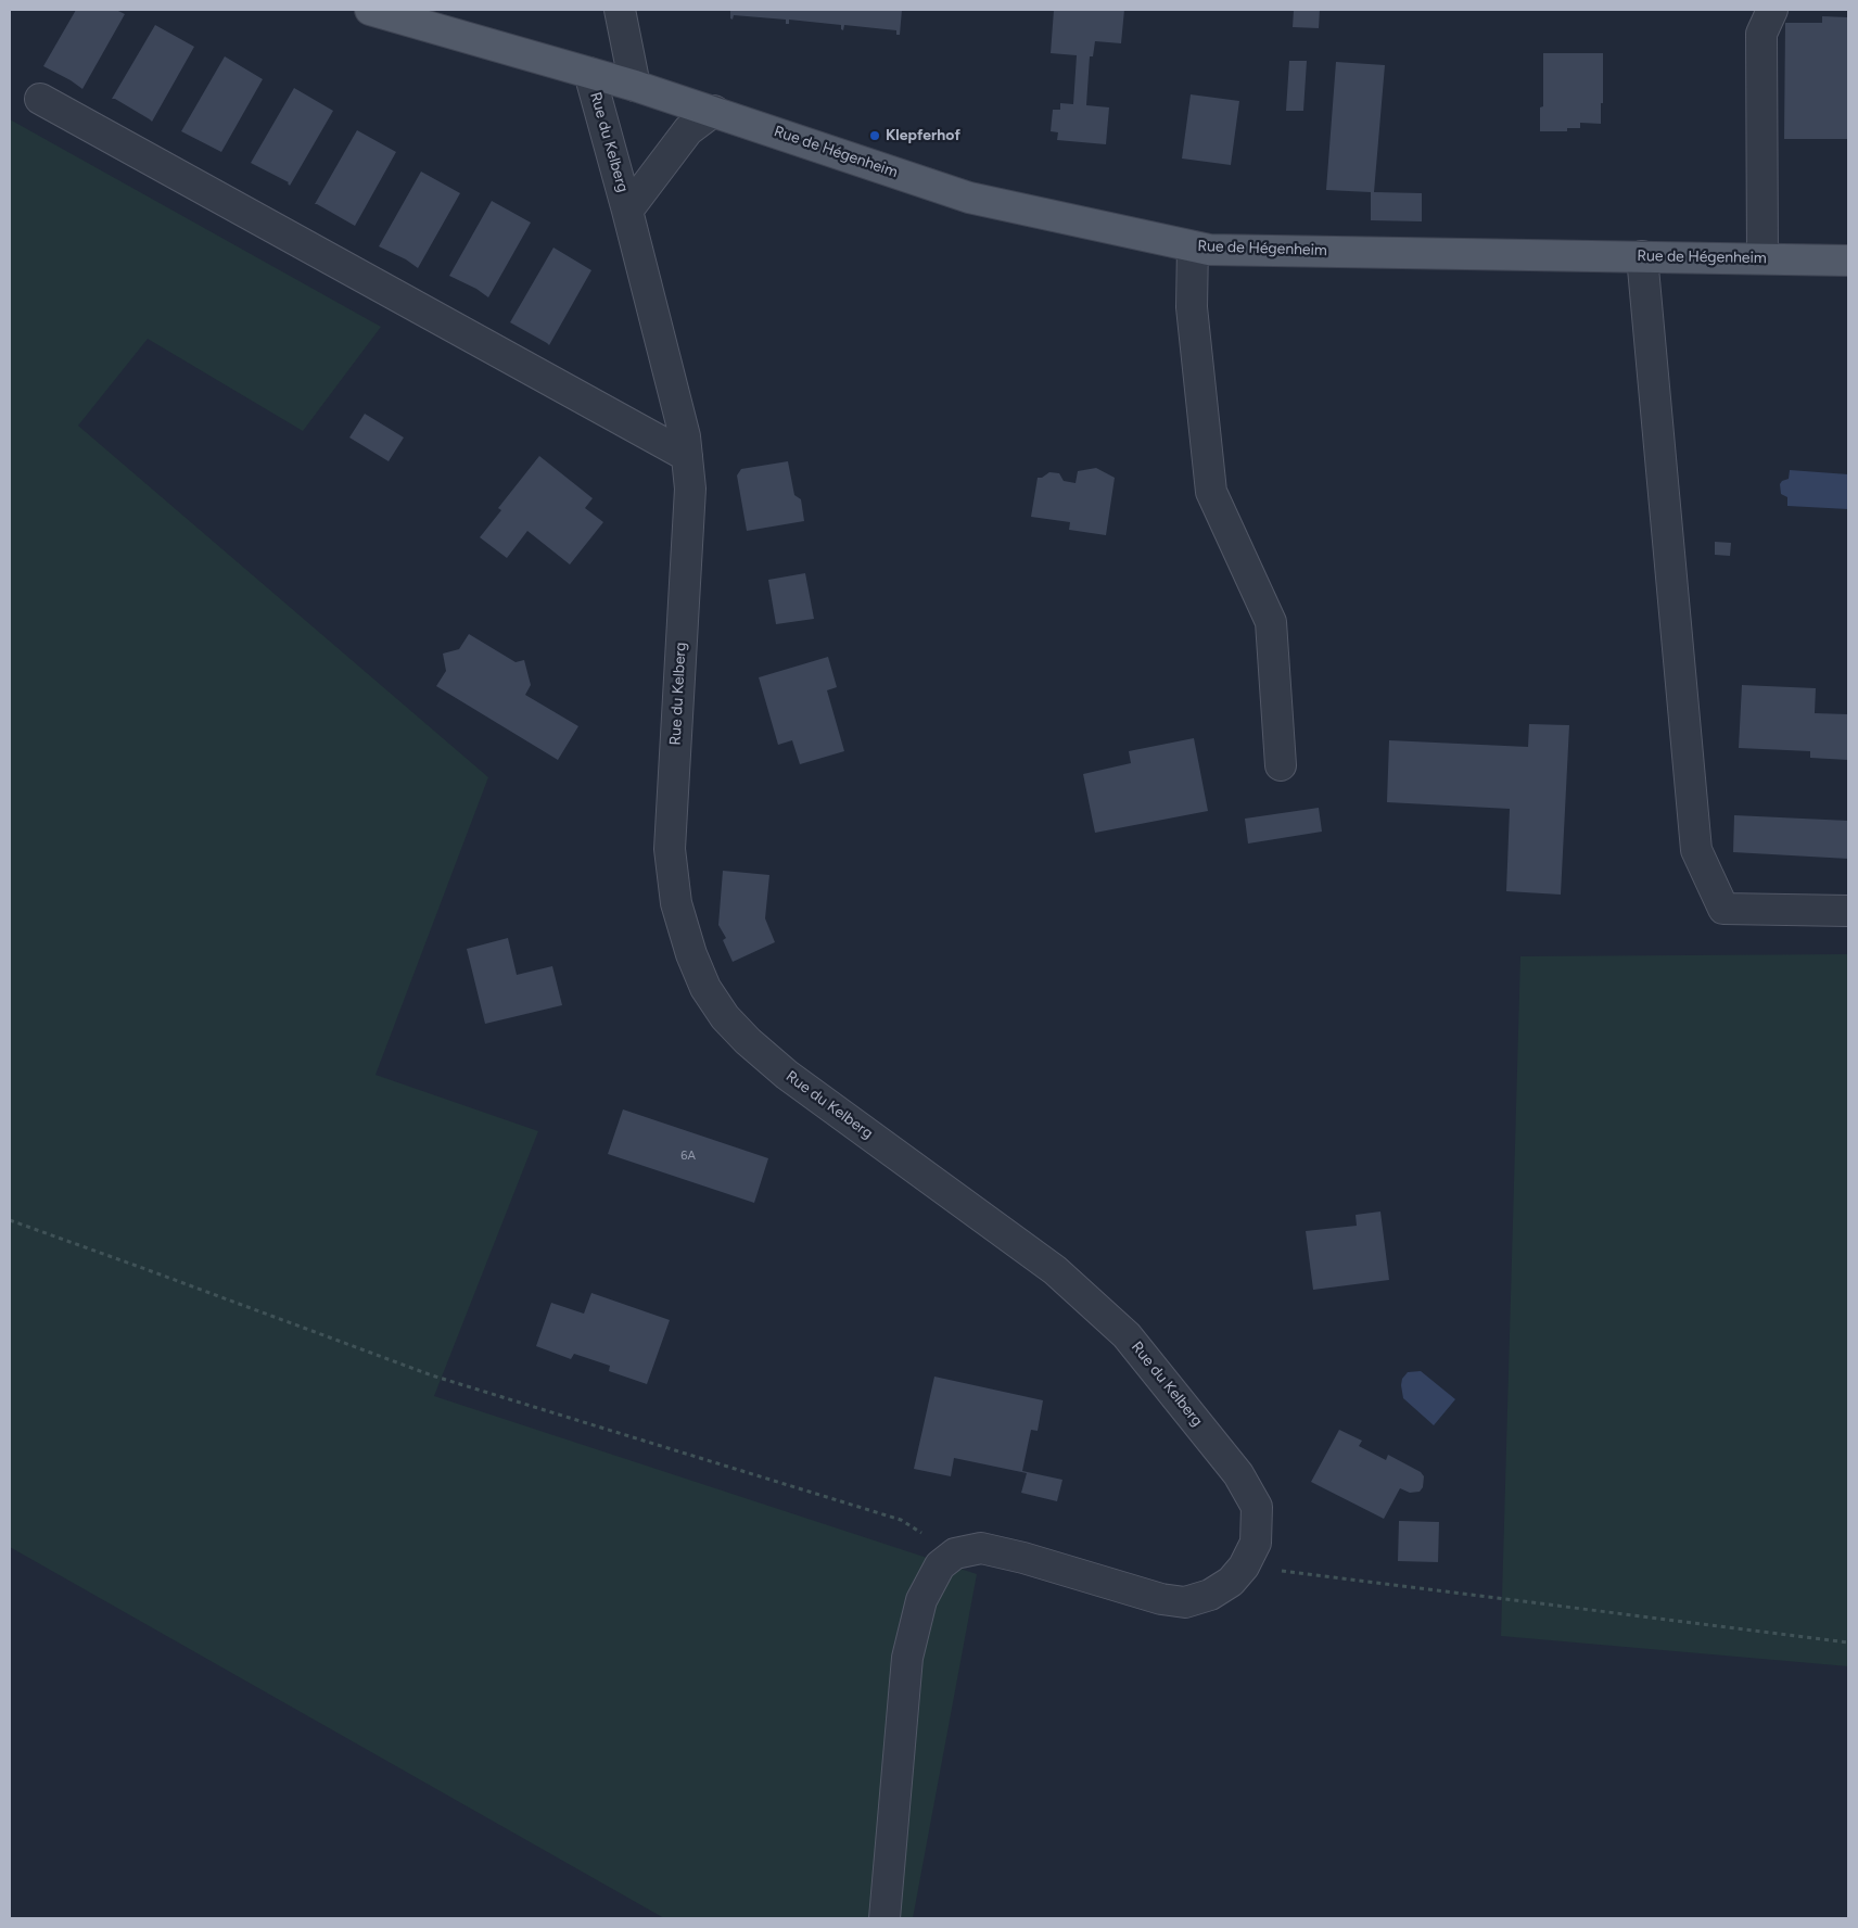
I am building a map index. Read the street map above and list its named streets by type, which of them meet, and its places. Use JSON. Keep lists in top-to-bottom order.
{
  "streets": {
    "main road": ["Rue de Hégenheim"],
    "street": ["Rue du Kelberg"]
  },
  "crossings": [
    ["Rue du Kelberg", "Rue de Hégenheim"]
  ],
  "places": ["Klepferhof"],
  "house_numbers": ["6A"]
}
